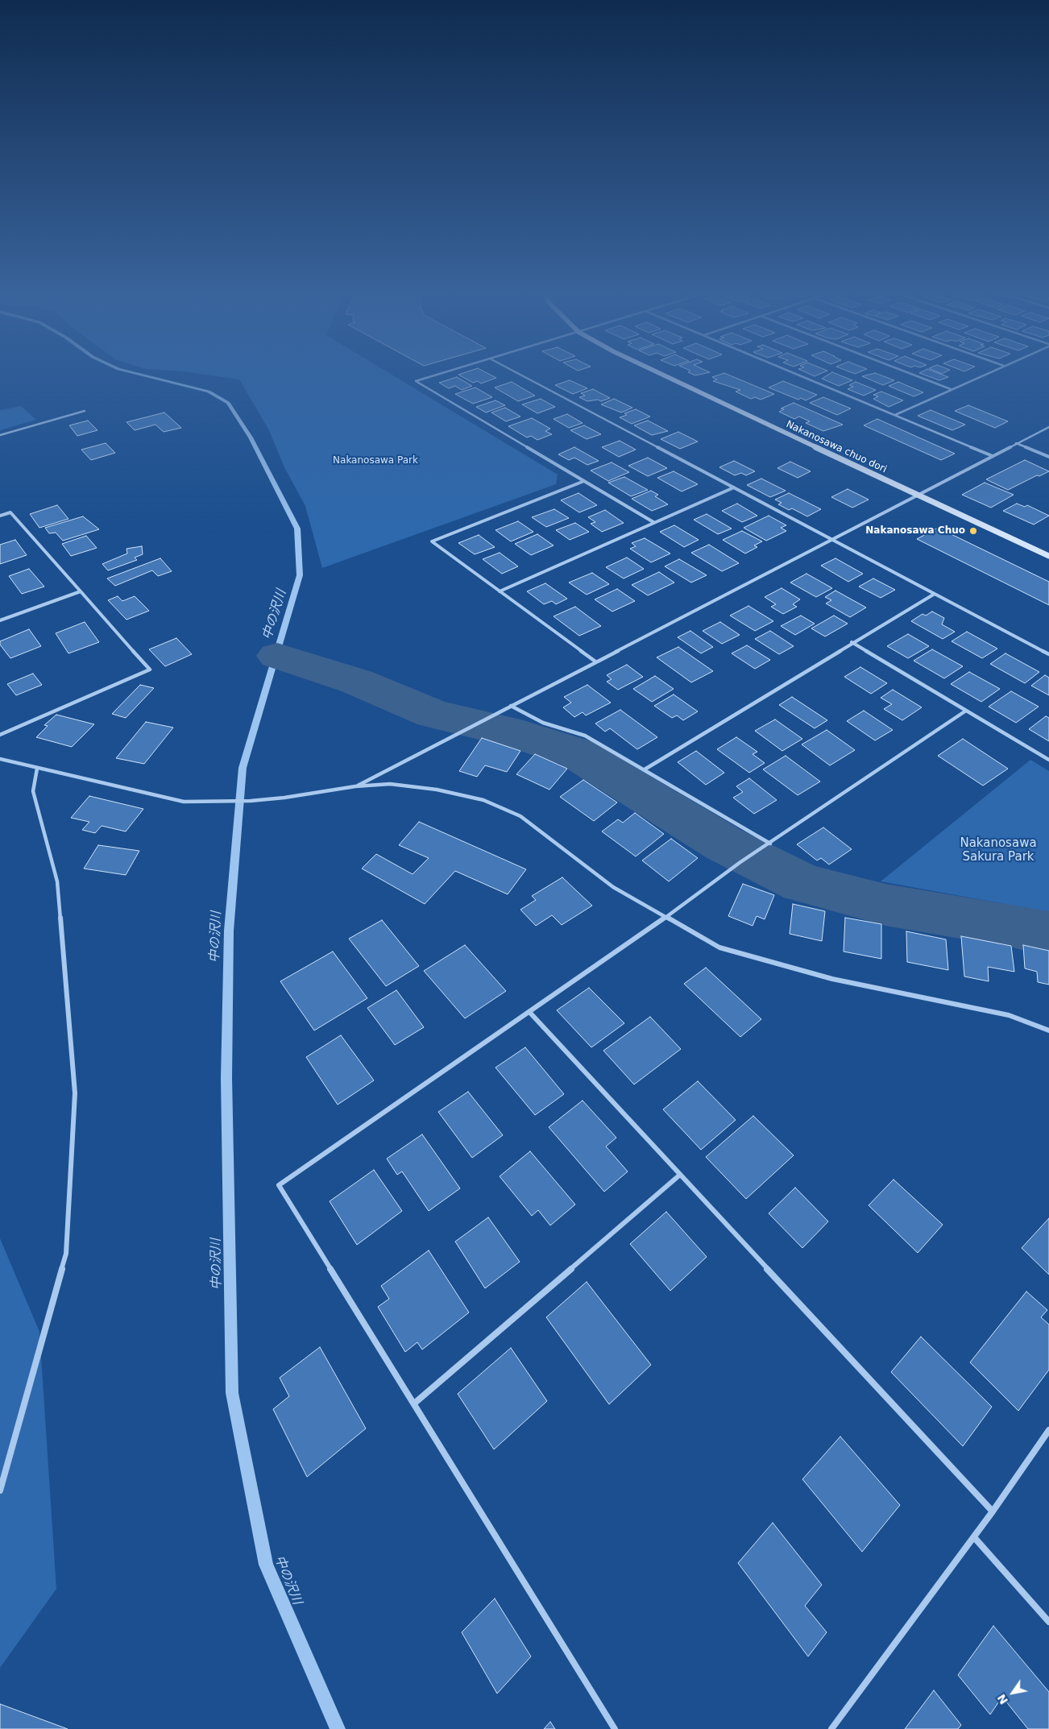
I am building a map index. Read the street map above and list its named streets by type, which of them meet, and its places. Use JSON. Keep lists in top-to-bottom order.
{
  "streets": {
    "street": ["Nakanosawa chuo dori"]
  },
  "water": ["中の沢川"],
  "parks": ["Nakanosawa Park", "Nakanosawa Sakura Park"],
  "places": ["Nakanosawa Chuo"],
  "north": "bottom left"
}
